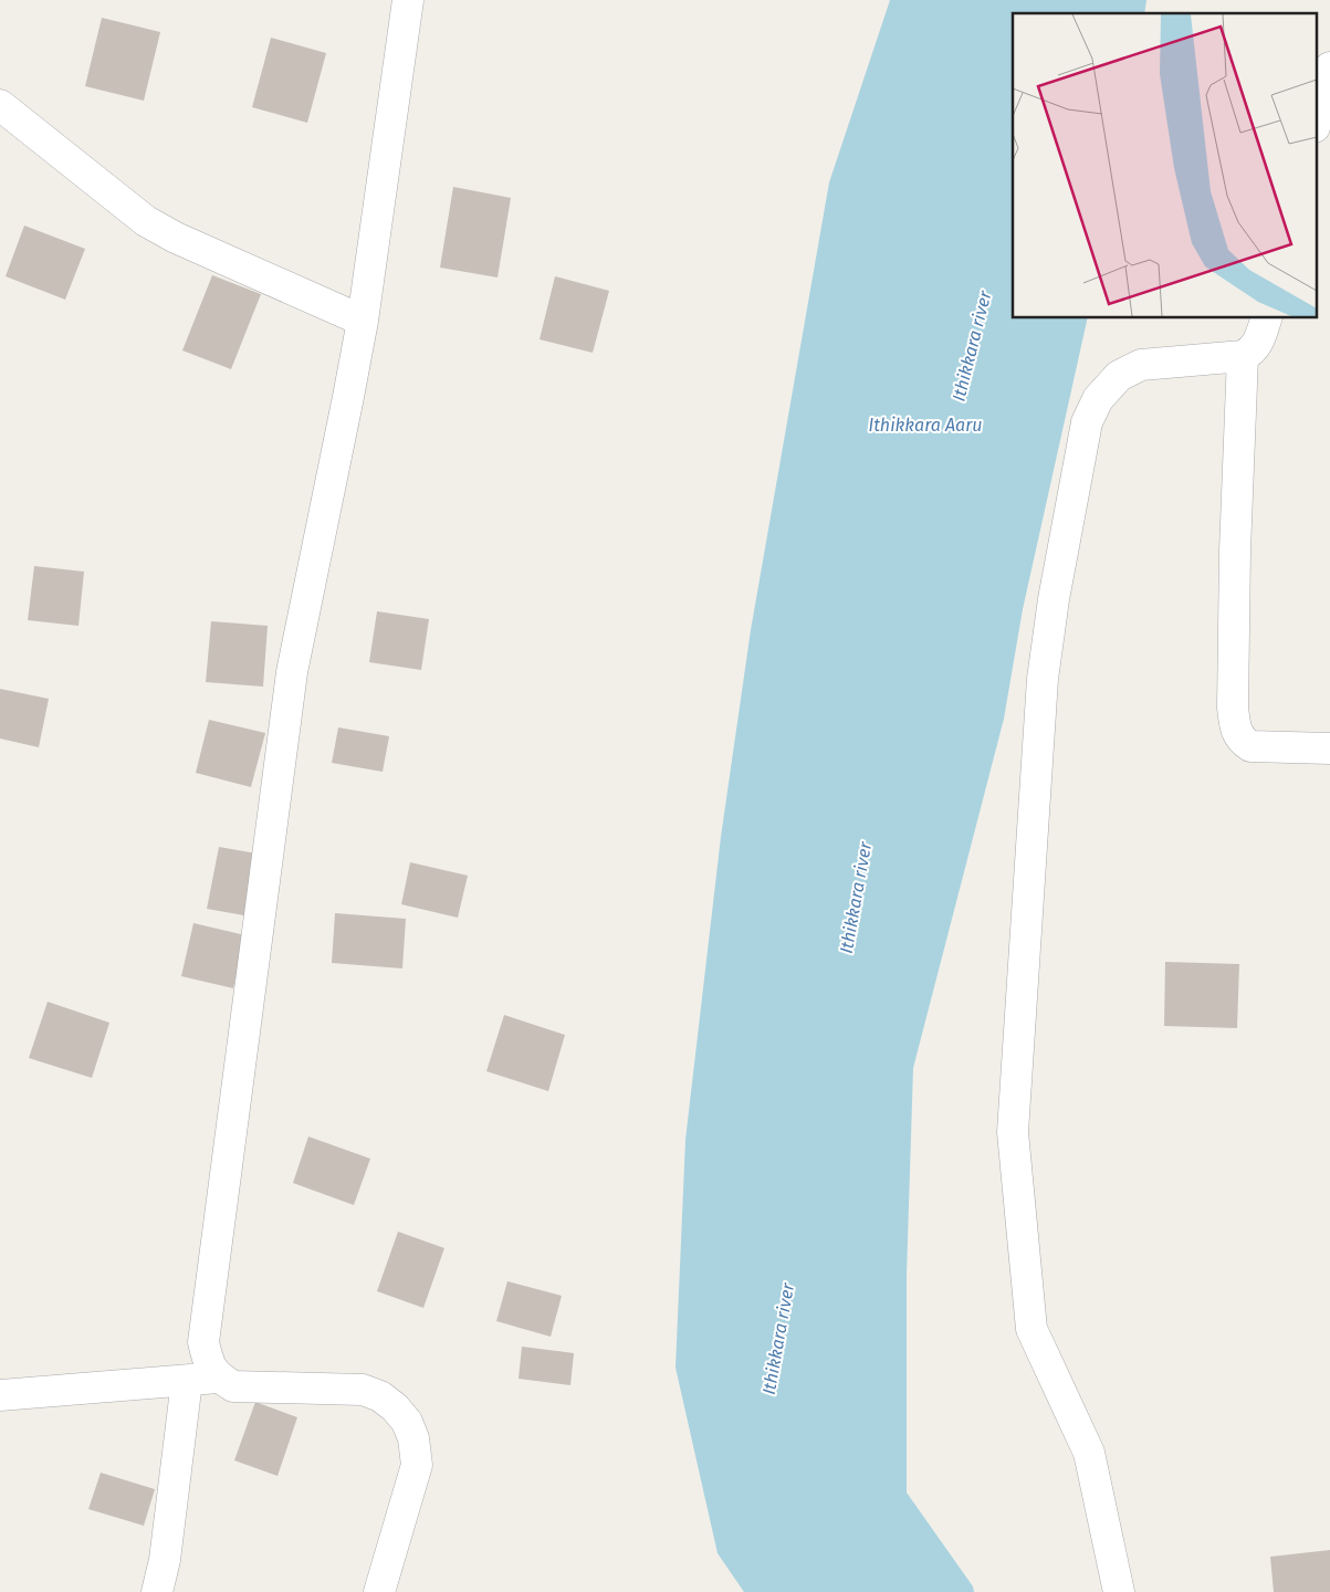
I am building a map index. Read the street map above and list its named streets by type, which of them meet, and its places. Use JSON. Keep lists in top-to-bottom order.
{
  "water": ["Ithikkara river", "Ithikkara Aaru"]
}
